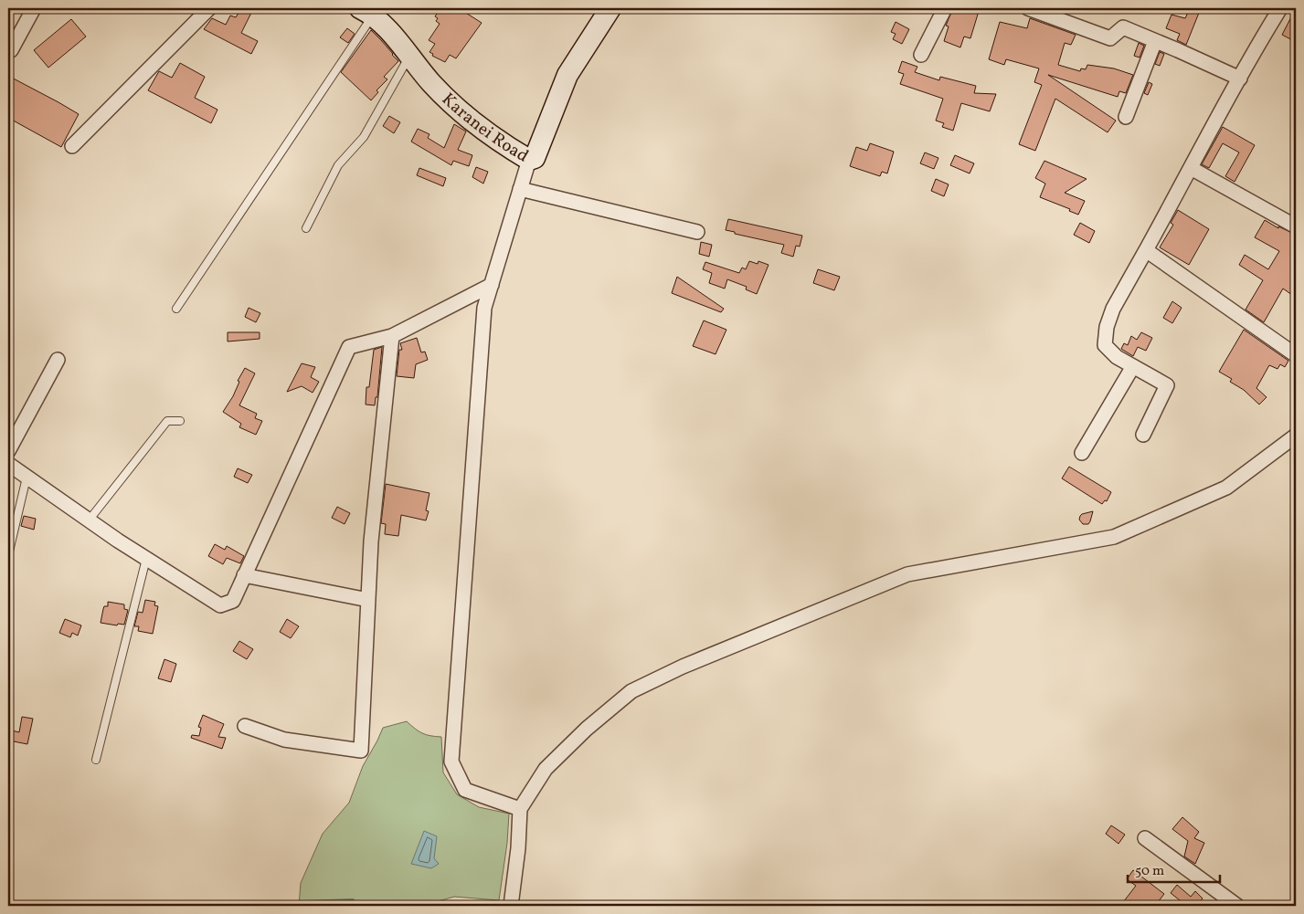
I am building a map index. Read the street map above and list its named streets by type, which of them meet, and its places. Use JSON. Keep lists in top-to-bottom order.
{
  "streets": {
    "street": ["Karanei Road"]
  },
  "scale_bar": "50 m"
}
